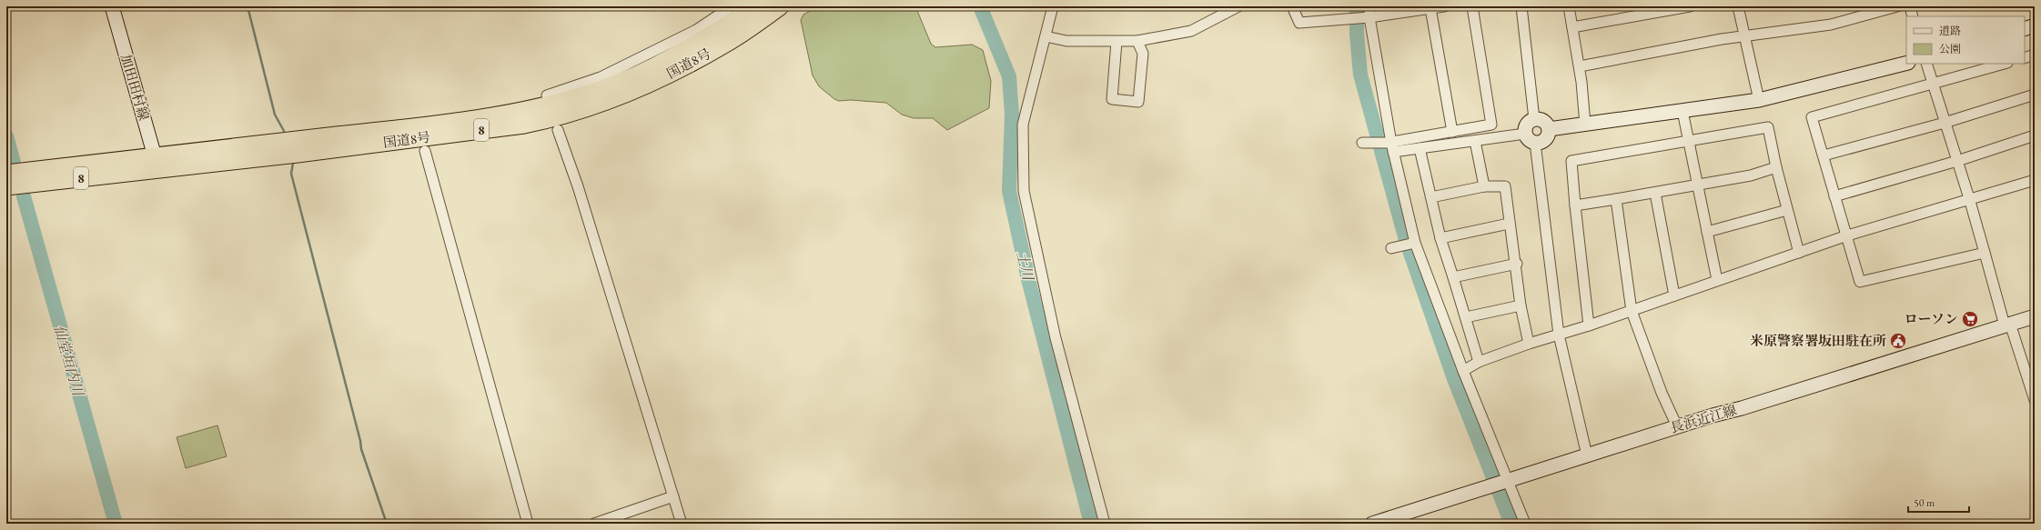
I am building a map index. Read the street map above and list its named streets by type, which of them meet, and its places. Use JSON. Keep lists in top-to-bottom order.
{
  "streets": {
    "highway": ["国道8号", "8"],
    "main road": ["加田田村線", "長浜近江線"]
  },
  "crossings": [
    ["国道8号", "加田田村線"]
  ],
  "water": ["土川", "仙堂垣内川"],
  "places": {
    "supermarket": ["ローソン"],
    "public building": ["米原警察署坂田駐在所"]
  },
  "legend": ["道路", "公園"],
  "scale_bar": "50 m"
}
